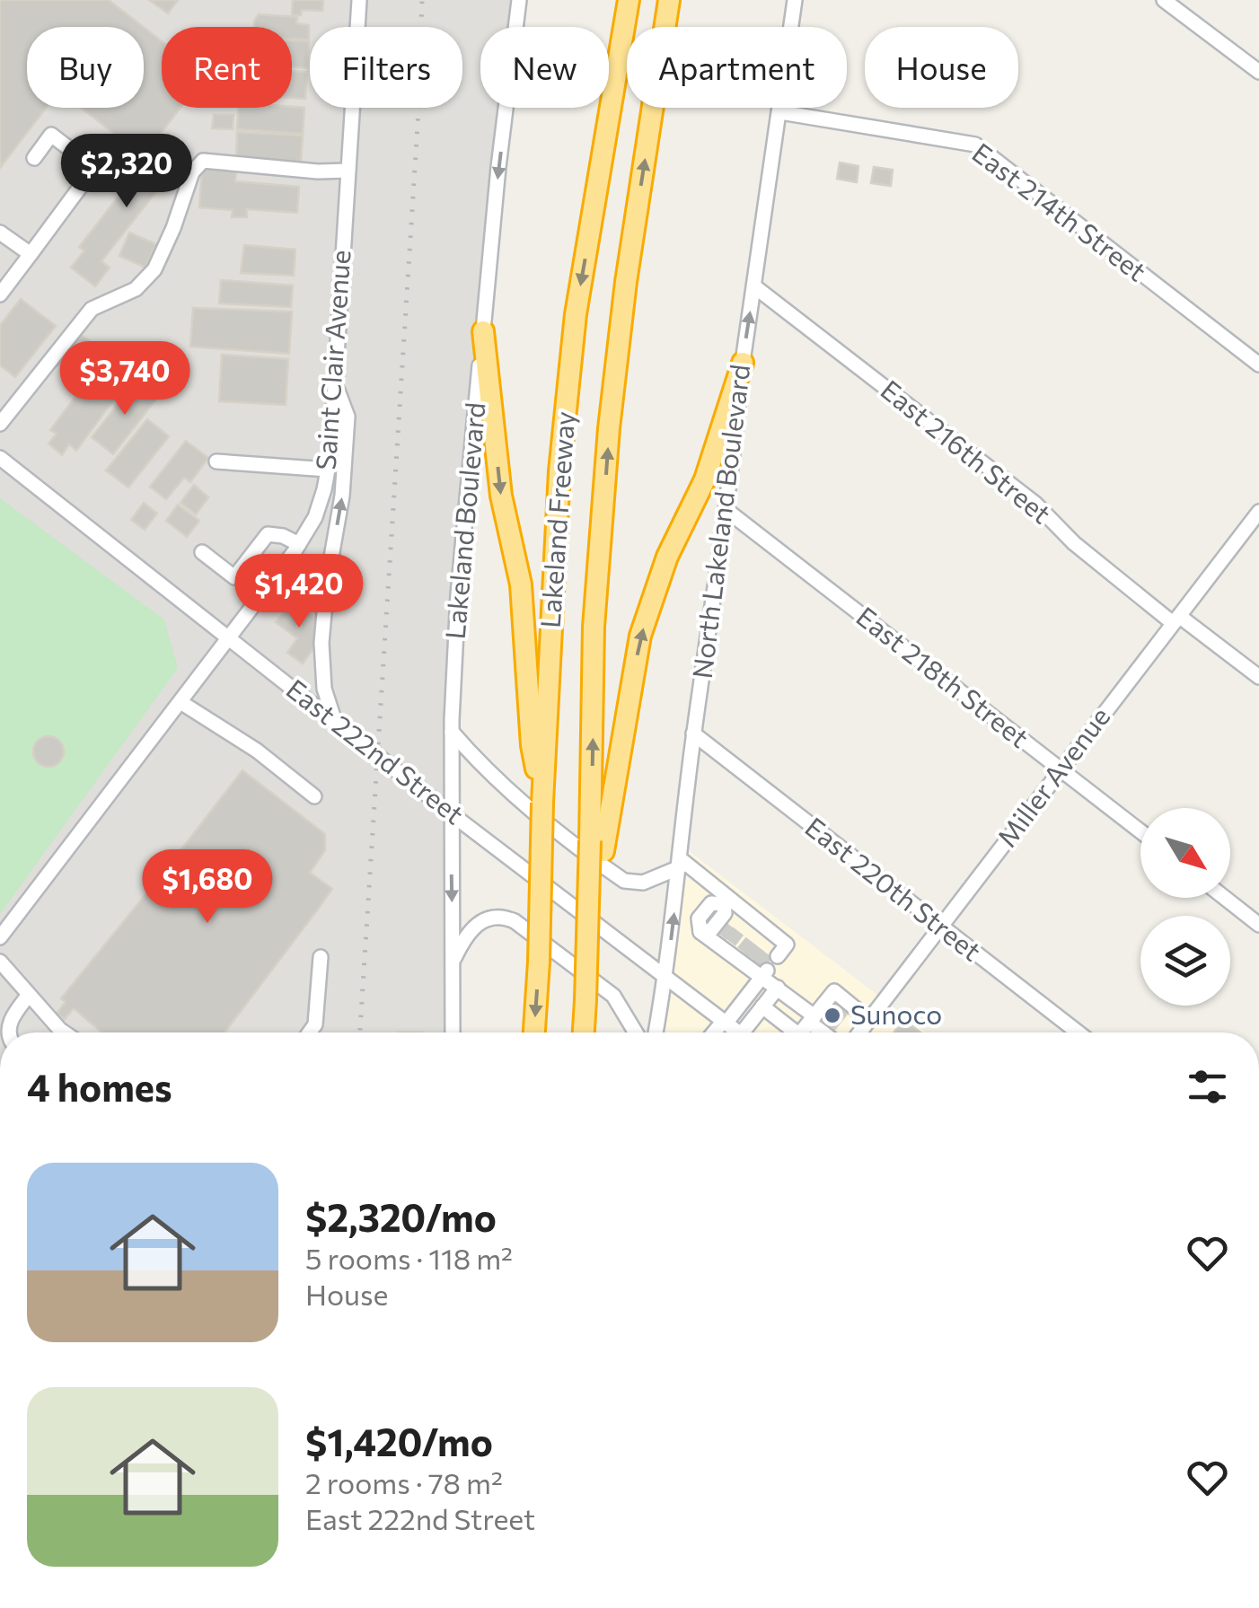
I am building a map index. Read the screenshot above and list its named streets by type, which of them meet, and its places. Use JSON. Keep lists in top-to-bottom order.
{
  "streets": {
    "highway": ["Lakeland Freeway"],
    "street": [
      "East 214th Street",
      "Saint Clair Avenue",
      "East 216th Street",
      "Lakeland Boulevard",
      "North Lakeland Boulevard",
      "East 218th Street",
      "East 222nd Street",
      "Miller Avenue",
      "East 220th Street"
    ]
  },
  "crossings": [
    ["East 214th Street", "North Lakeland Boulevard"],
    ["Saint Clair Avenue", "East 222nd Street"],
    ["East 216th Street", "North Lakeland Boulevard"],
    ["East 216th Street", "Miller Avenue"],
    ["Lakeland Boulevard", "East 222nd Street"],
    ["North Lakeland Boulevard", "East 218th Street"],
    ["North Lakeland Boulevard", "East 222nd Street"],
    ["North Lakeland Boulevard", "East 220th Street"],
    ["East 218th Street", "Miller Avenue"],
    ["Miller Avenue", "East 220th Street"]
  ],
  "one_way": ["Lakeland Boulevard"],
  "places": ["Sunoco"],
  "north": "bottom right",
  "page": {
    "chip": [
      "Buy",
      "Rent",
      "Filters",
      "New",
      "Apartment",
      "House"
    ],
    "price": [
      "$2,320",
      "$3,740",
      "$1,420",
      "$1,680"
    ],
    "heading": "4 homes",
    "list": [
      {
        "name": "$2,320/mo",
        "note": "5 rooms · 118 m² · House"
      },
      {
        "name": "$1,420/mo",
        "note": "2 rooms · 78 m² · East 222nd Street"
      }
    ]
  }
}
